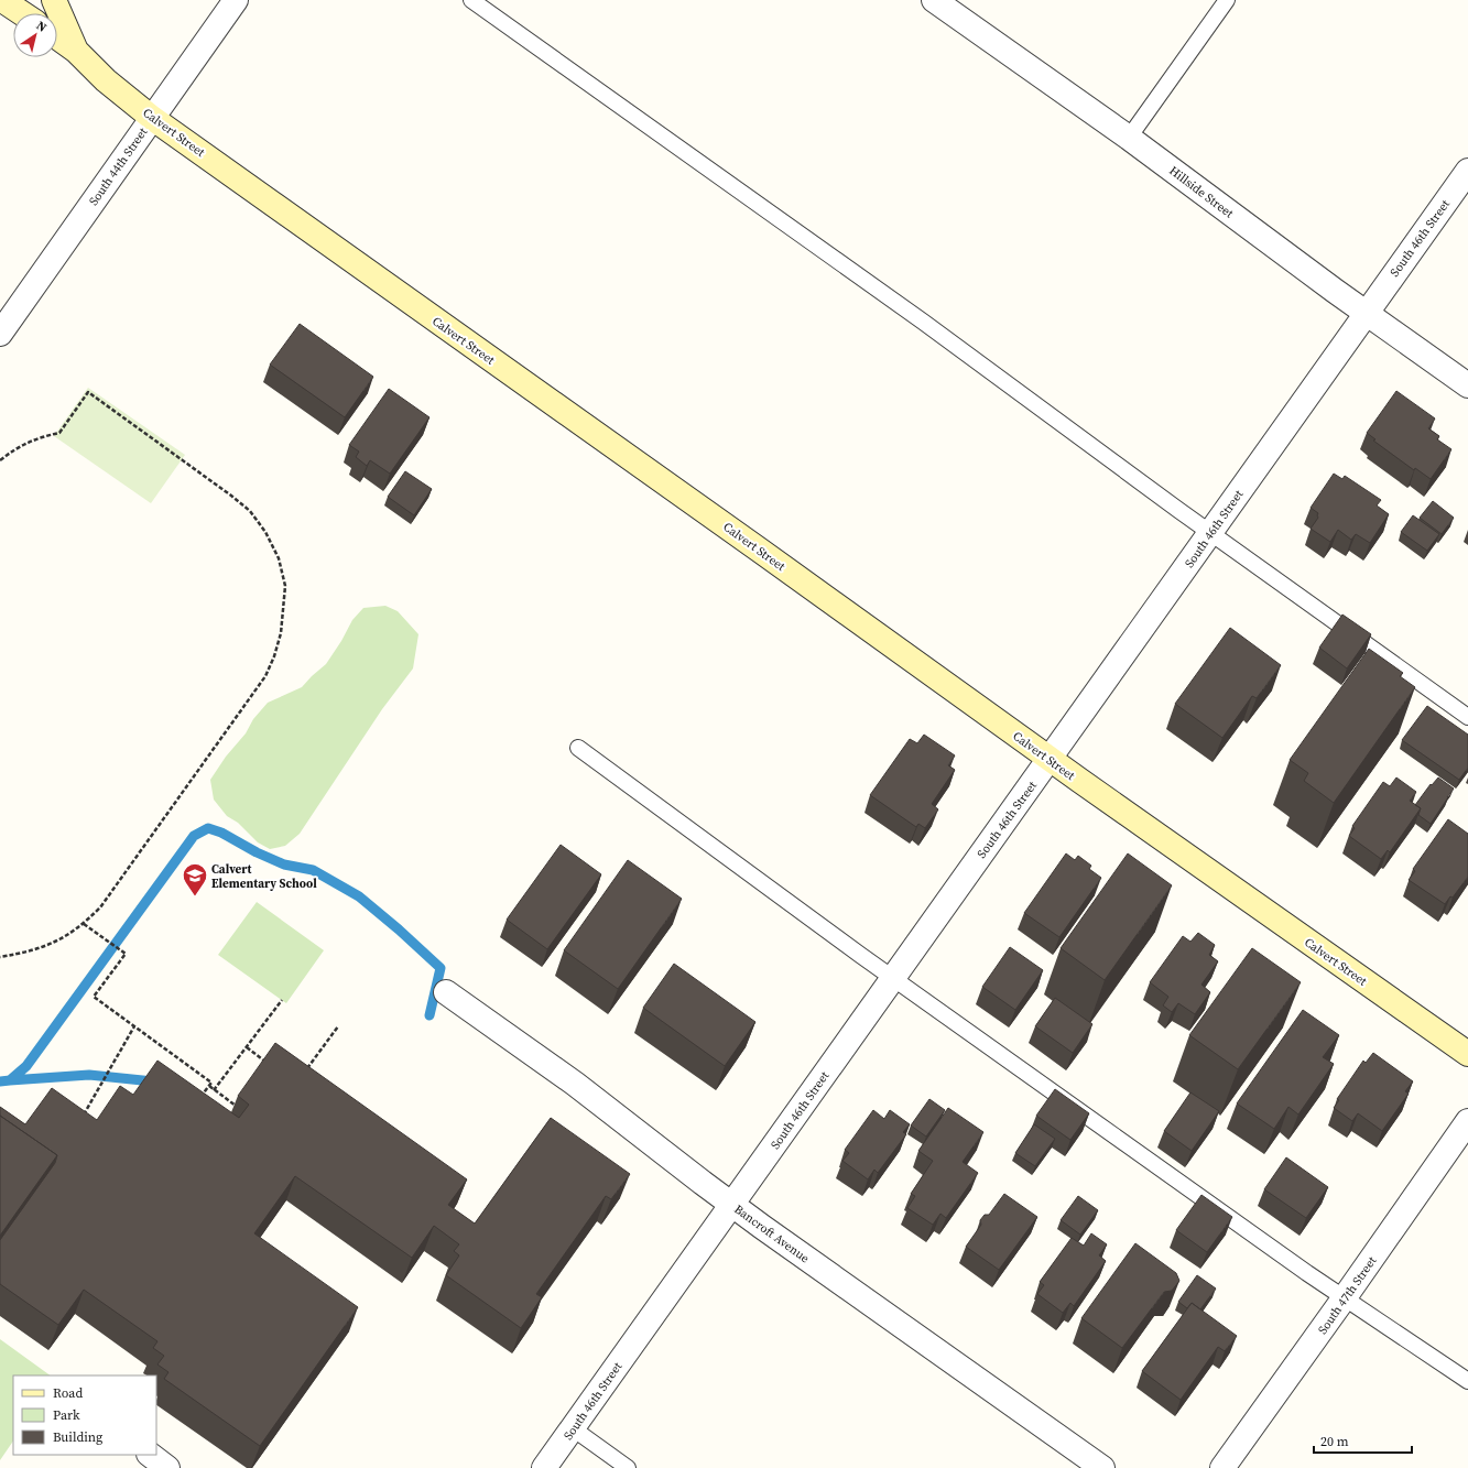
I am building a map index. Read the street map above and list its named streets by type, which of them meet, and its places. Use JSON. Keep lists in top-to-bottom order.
{
  "streets": {
    "main road": ["Calvert Street"],
    "street": [
      "South 44th Street",
      "Hillside Street",
      "South 46th Street",
      "Bancroft Avenue",
      "South 47th Street"
    ]
  },
  "crossings": [
    ["Calvert Street", "South 44th Street"],
    ["Calvert Street", "South 46th Street"],
    ["Hillside Street", "South 46th Street"],
    ["South 46th Street", "Bancroft Avenue"]
  ],
  "places": {
    "school or university": ["Calvert Elementary School"]
  },
  "legend": ["Road", "Park", "Building"],
  "scale_bar": "20 m",
  "north": "top right"
}
